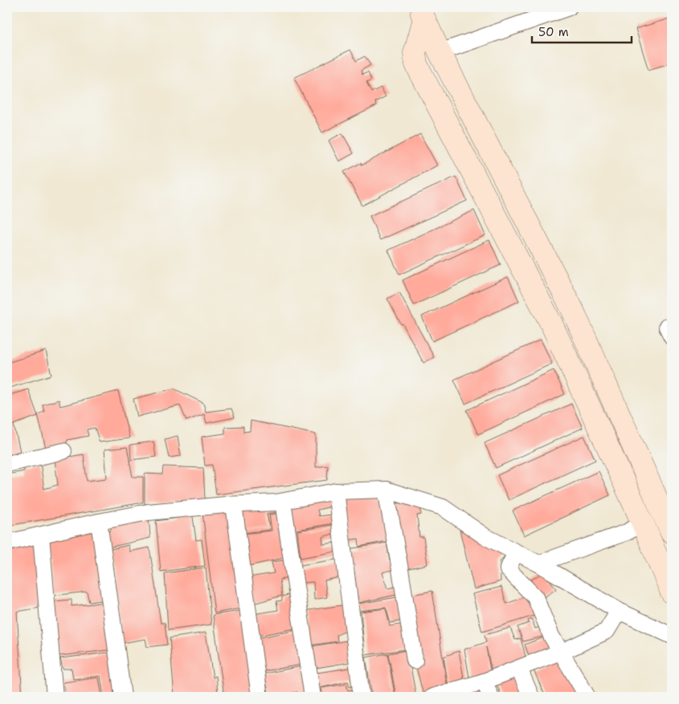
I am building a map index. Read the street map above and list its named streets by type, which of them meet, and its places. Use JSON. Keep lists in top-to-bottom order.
{
  "scale_bar": "50 m"
}
